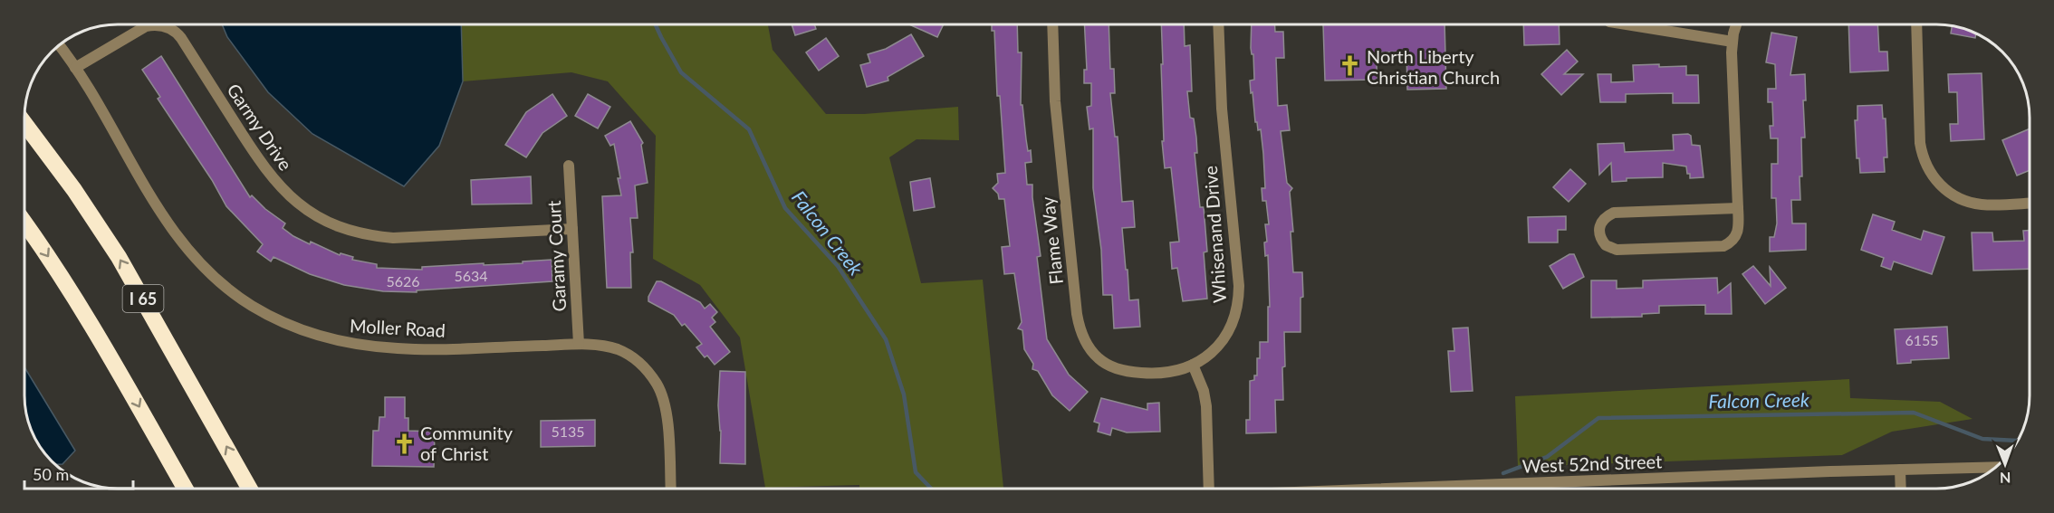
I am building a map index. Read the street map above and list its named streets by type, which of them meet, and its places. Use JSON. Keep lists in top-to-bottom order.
{
  "streets": {
    "highway": ["I 65"],
    "street": [
      "Garmy Drive",
      "Whisenand Drive",
      "Flame Way",
      "Garamy Court",
      "Moller Road",
      "West 52nd Street"
    ]
  },
  "crossings": [
    ["Garmy Drive", "Garamy Court"],
    ["Garmy Drive", "Moller Road"],
    ["Whisenand Drive", "Flame Way"],
    ["Garamy Court", "Moller Road"]
  ],
  "water": ["Falcon Creek"],
  "places": {
    "church": ["North Liberty Christian Church", "Community of Christ"]
  },
  "house_numbers": [
    "5634",
    "5626",
    "6155",
    "5135"
  ],
  "scale_bar": "50 m",
  "north": "bottom"
}
